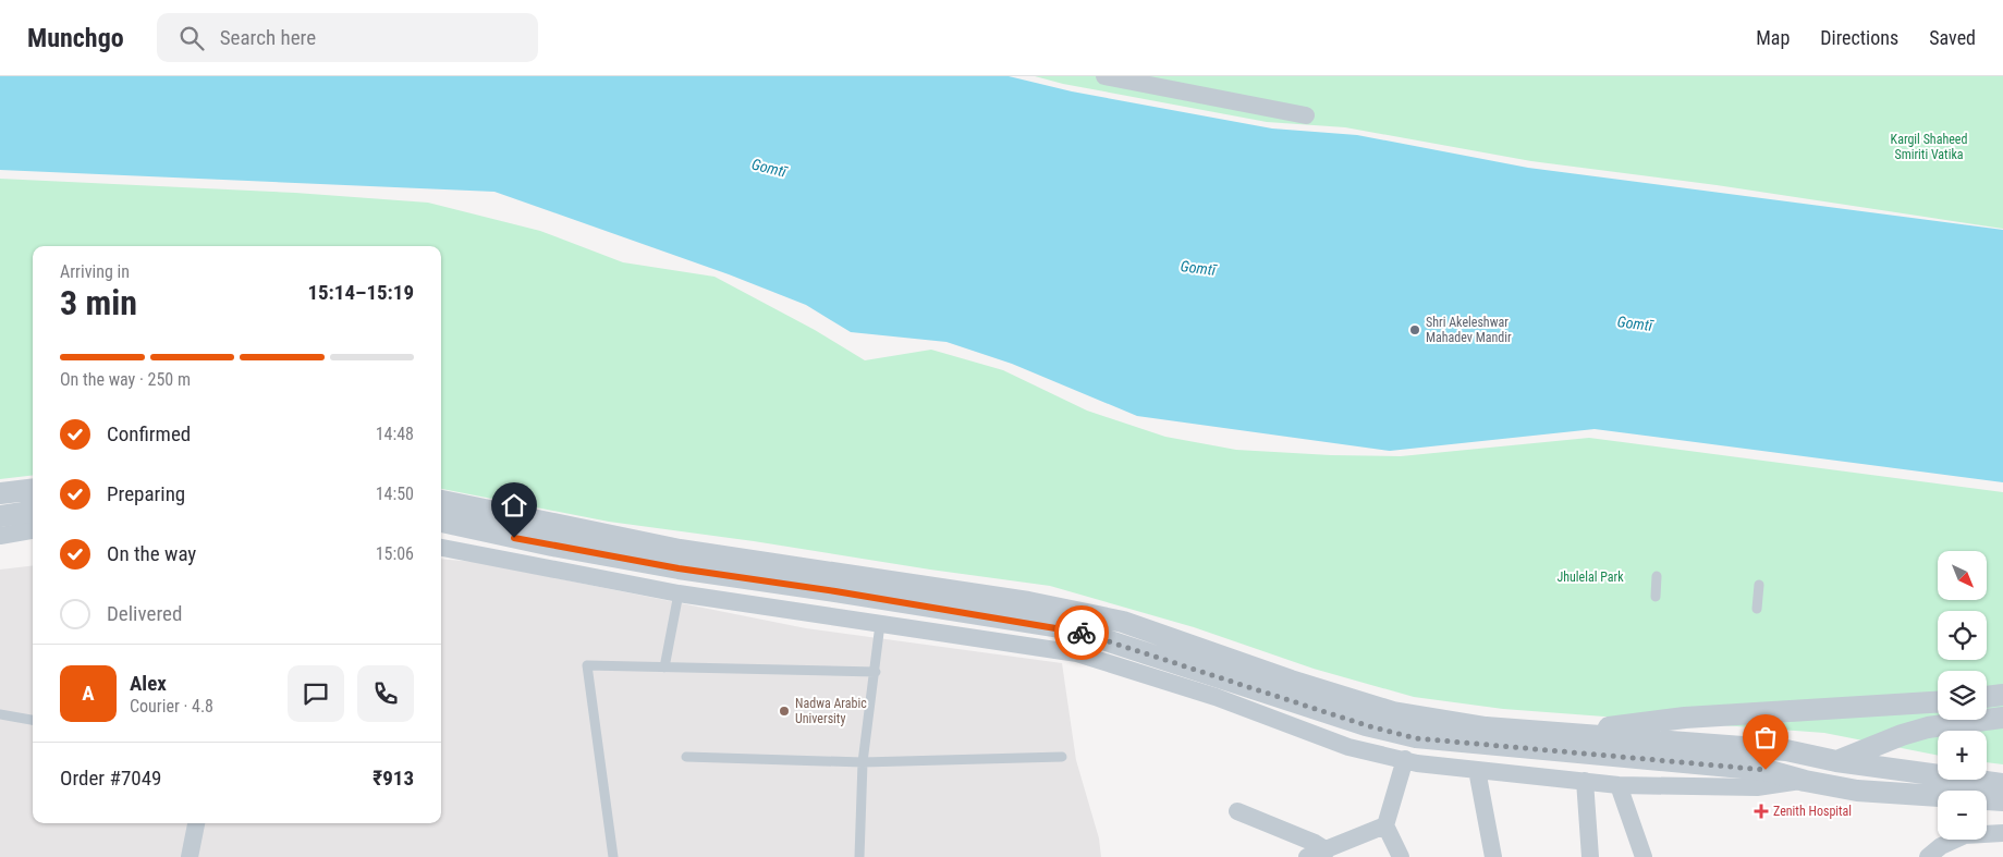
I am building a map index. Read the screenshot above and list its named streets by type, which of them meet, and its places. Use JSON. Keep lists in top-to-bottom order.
{
  "water": ["Gomtī"],
  "parks": ["Kargil Shaheed Smiriti Vatika", "Jhulelal Park"],
  "places": {
    "other": ["Shri Akeleshwar Mahadev Mandir", "Nadwa Arabic University"],
    "health": ["Zenith Hospital"]
  },
  "north": "bottom right",
  "page": {
    "header": "Munchgo",
    "search": "Search here",
    "nav": ["Map", "Directions", "Saved"],
    "heading": ["3 min", "Arriving in", "15:14–15:19"],
    "panel": [
      "Alex",
      "Courier · 4.8",
      "Order #7049",
      "₹913"
    ],
    "bar": "On the way · 250 m",
    "list": [
      ["Confirmed", "14:48"],
      ["Preparing", "14:50"],
      ["On the way", "15:06"],
      "Delivered"
    ],
    "map_buttons": ["+", "−"],
    "round": "A"
  }
}
